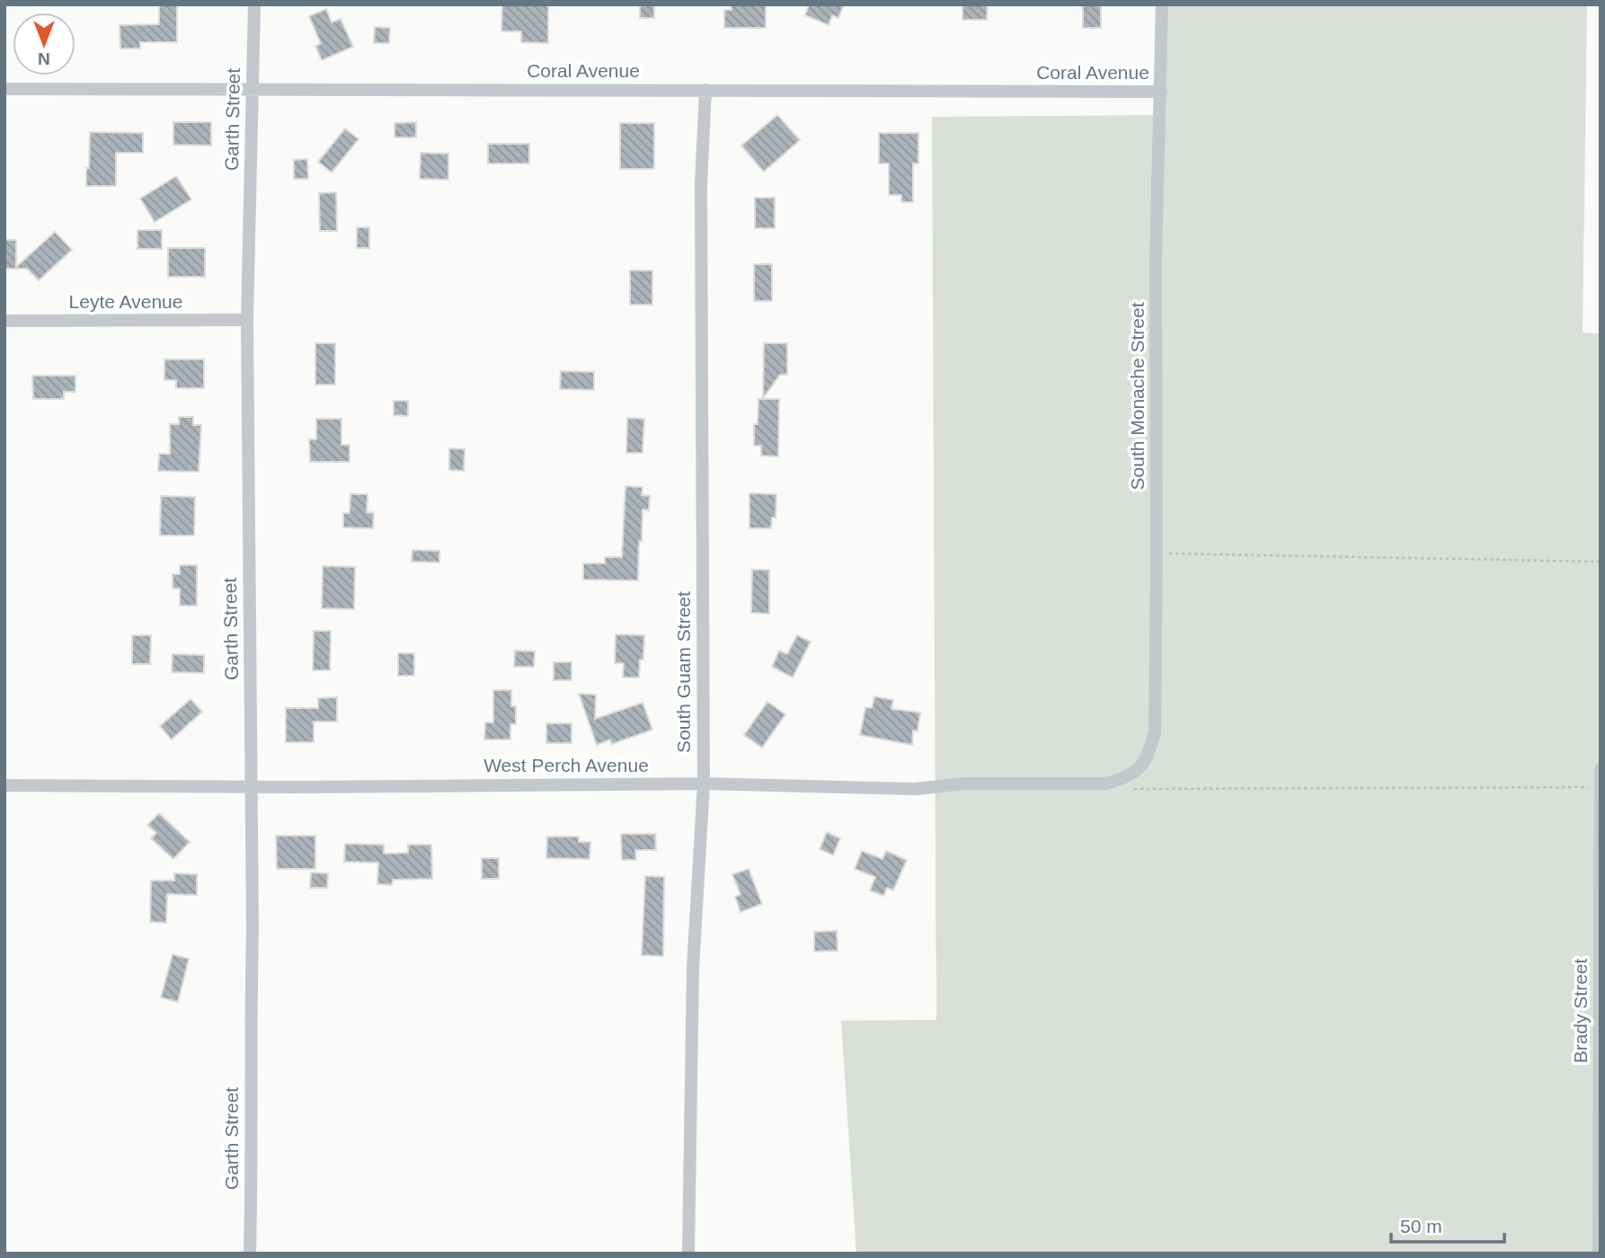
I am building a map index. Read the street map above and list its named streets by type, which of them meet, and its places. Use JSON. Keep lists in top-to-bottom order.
{
  "streets": {
    "street": [
      "Coral Avenue",
      "Garth Street",
      "Leyte Avenue",
      "South Monache Street",
      "South Guam Street",
      "West Perch Avenue",
      "Brady Street"
    ]
  },
  "crossings": [
    ["Coral Avenue", "Garth Street"],
    ["Coral Avenue", "South Monache Street"],
    ["Coral Avenue", "South Guam Street"],
    ["Garth Street", "Leyte Avenue"],
    ["Garth Street", "West Perch Avenue"],
    ["South Monache Street", "West Perch Avenue"],
    ["South Guam Street", "West Perch Avenue"]
  ],
  "scale_bar": "50 m",
  "north": "bottom"
}
